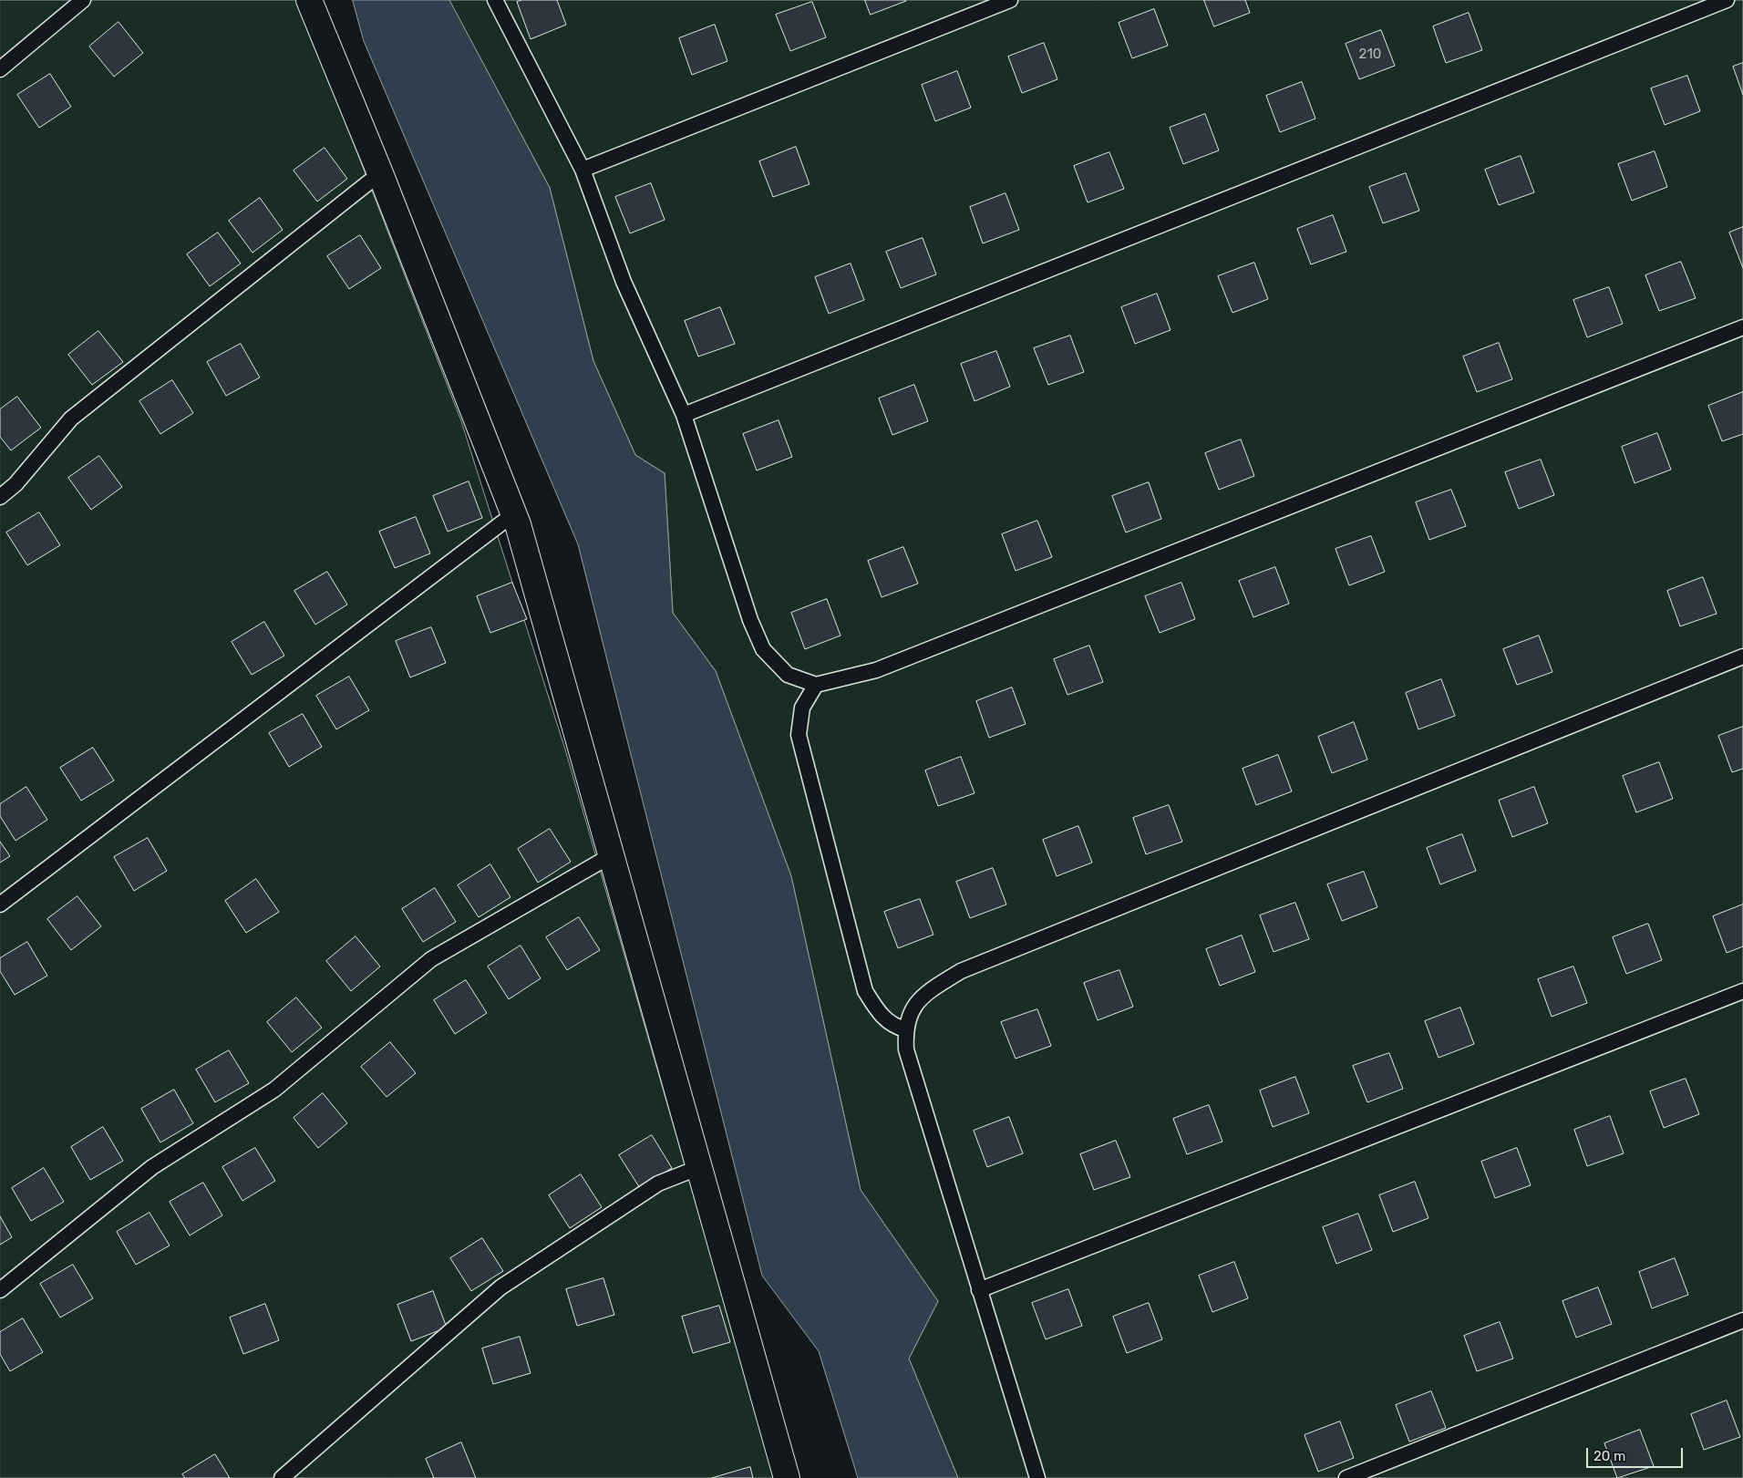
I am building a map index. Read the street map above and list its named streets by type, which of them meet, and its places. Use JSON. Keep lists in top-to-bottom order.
{
  "house_numbers": ["210"],
  "scale_bar": "20 m"
}
